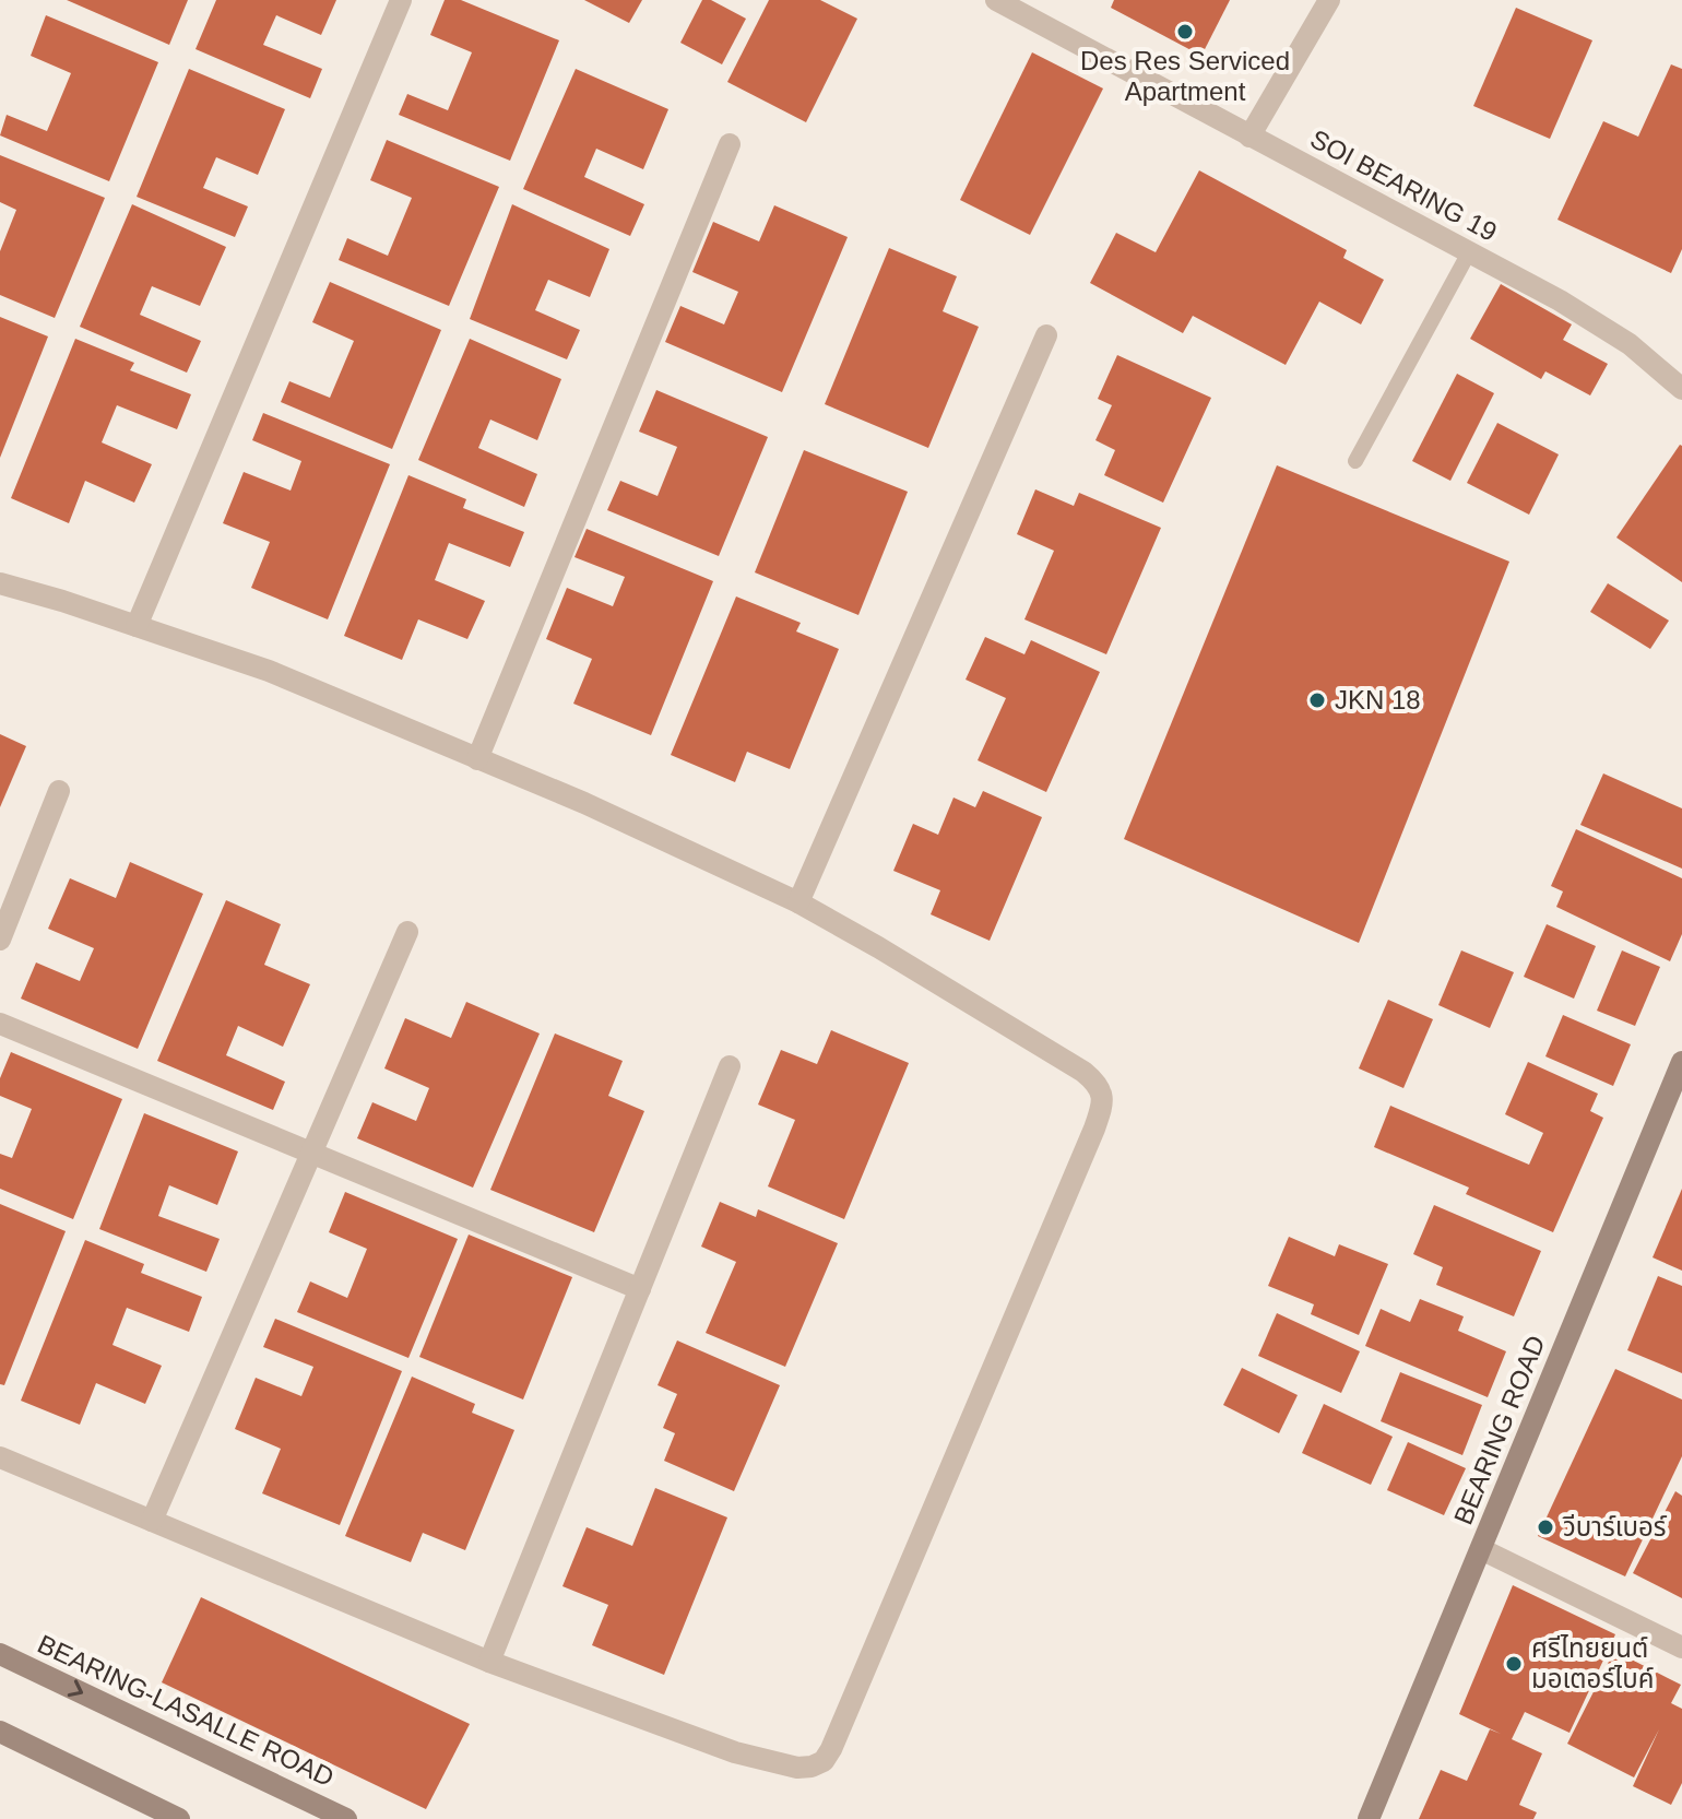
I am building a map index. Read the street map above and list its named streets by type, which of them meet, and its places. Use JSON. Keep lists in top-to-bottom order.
{
  "streets": {
    "main road": ["BEARING ROAD", "BEARING-LASALLE ROAD"],
    "street": ["SOI BEARING 19"]
  },
  "places": [
    "Des Res Serviced Apartment",
    "JKN 18",
    "วีบาร์เบอร์",
    "ศรีไทยยนต์ มอเตอร์ไบค์"
  ]
}
